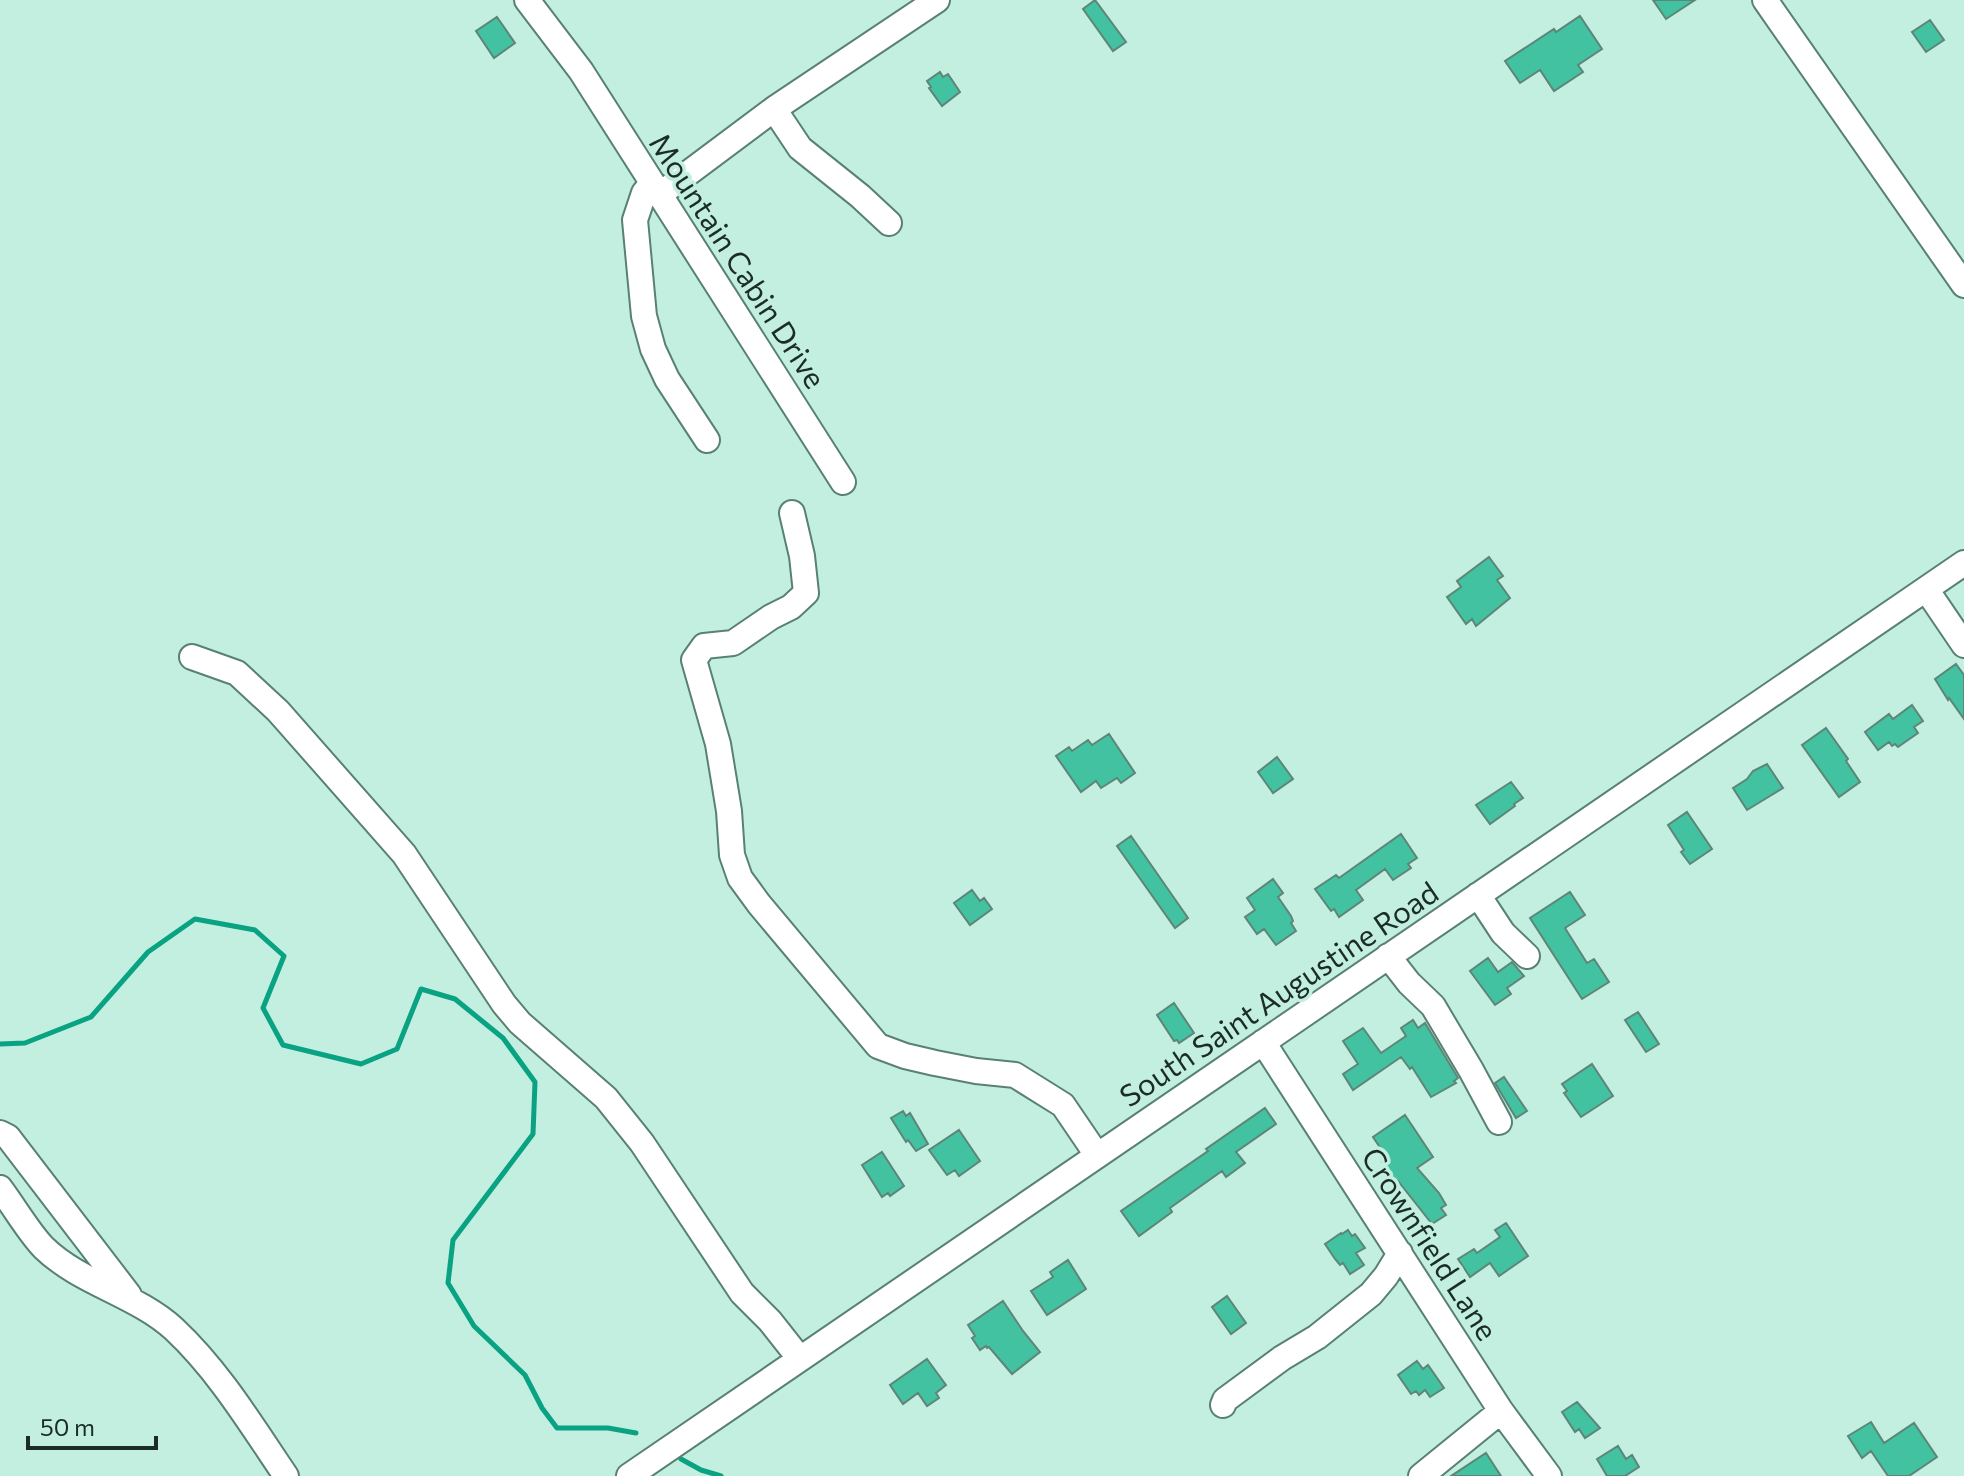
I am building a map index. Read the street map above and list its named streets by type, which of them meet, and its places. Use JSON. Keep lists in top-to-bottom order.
{
  "streets": {
    "street": ["Mountain Cabin Drive", "South Saint Augustine Road", "Crownfield Lane"]
  },
  "crossings": [
    ["South Saint Augustine Road", "Crownfield Lane"]
  ],
  "scale_bar": "50 m"
}
